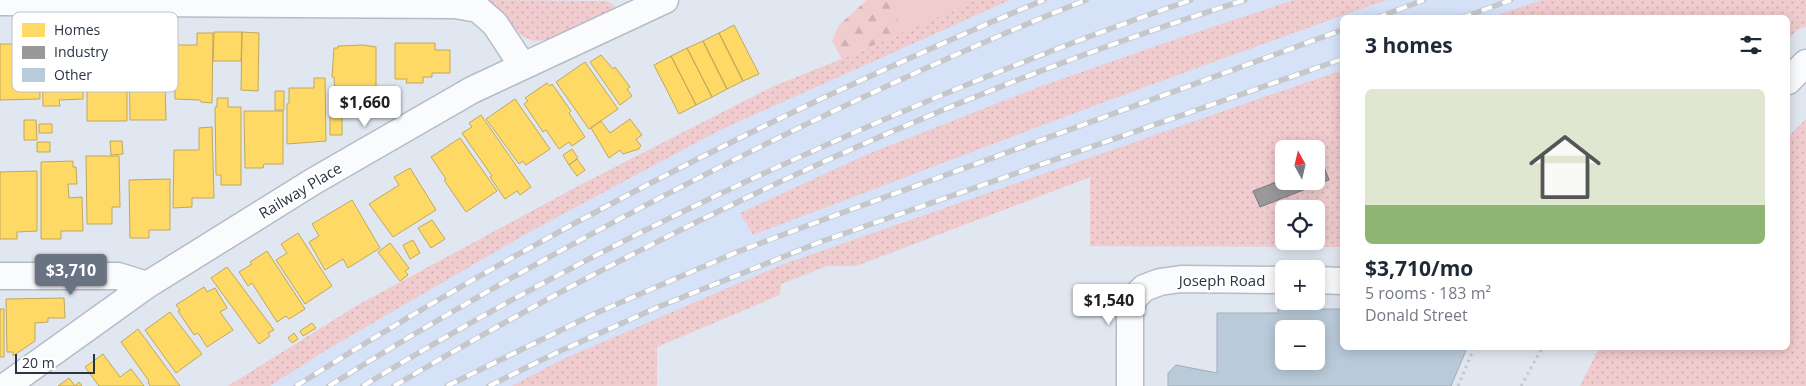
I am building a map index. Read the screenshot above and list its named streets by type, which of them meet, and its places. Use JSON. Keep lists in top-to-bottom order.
{
  "streets": {
    "street": ["Railway Place", "Joseph Road"]
  },
  "legend": ["Homes", "Industry", "Other"],
  "scale_bar": "20 m",
  "north": "top",
  "page": {
    "heading": "3 homes",
    "list": [
      {
        "name": "$3,710/mo",
        "note": "5 rooms · 183 m² · Donald Street"
      }
    ],
    "price": ["$1,660", "$3,710", "$1,540"],
    "map_buttons": ["+", "−"],
    "scale": "20 m"
  }
}
